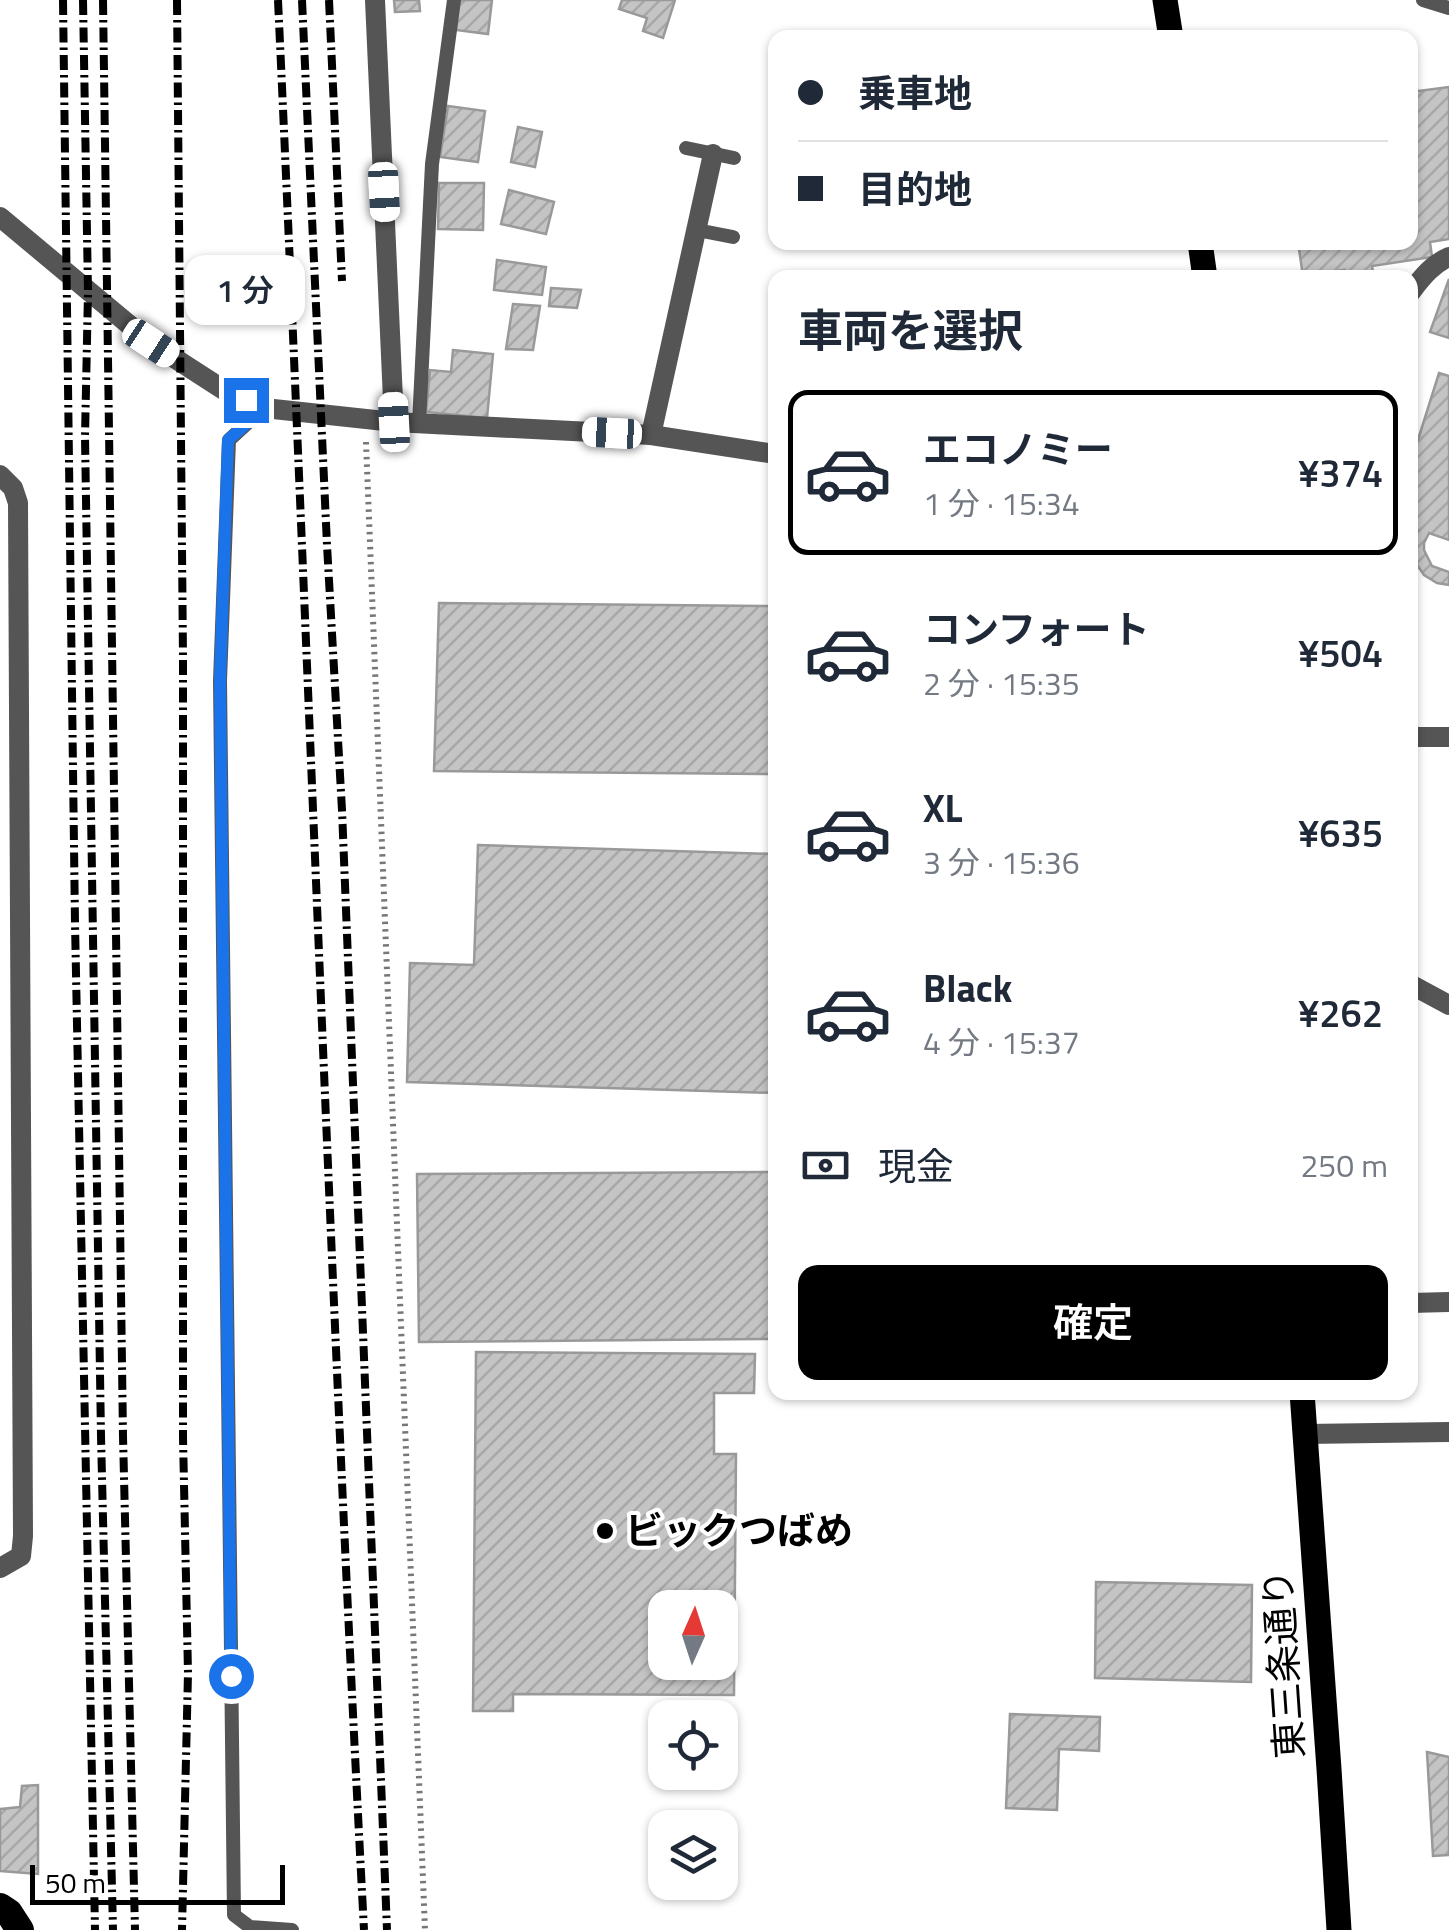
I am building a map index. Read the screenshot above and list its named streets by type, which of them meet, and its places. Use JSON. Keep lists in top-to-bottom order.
{
  "streets": {
    "main road": ["東三条通り"]
  },
  "places": ["ビックつばめ"],
  "scale_bar": "50 m",
  "north": "top",
  "page": {
    "banner": ["乗車地", "目的地"],
    "bubble": "1 分",
    "heading": "車両を選択",
    "list": [
      {
        "name": "エコノミー",
        "note": "1 分 · 15:34",
        "value": "¥374"
      },
      {
        "name": "コンフォート",
        "note": "2 分 · 15:35",
        "value": "¥504"
      },
      {
        "name": "XL",
        "note": "3 分 · 15:36",
        "value": "¥635"
      },
      {
        "name": "Black",
        "note": "4 分 · 15:37",
        "value": "¥262"
      }
    ],
    "pay": ["現金", "250 m"],
    "buttons": "確定",
    "scale": "50 m"
  }
}
